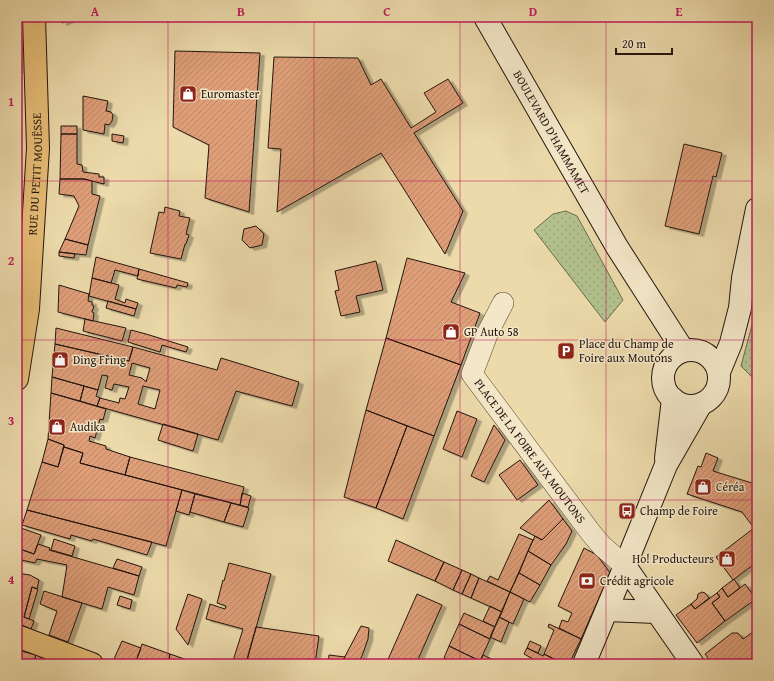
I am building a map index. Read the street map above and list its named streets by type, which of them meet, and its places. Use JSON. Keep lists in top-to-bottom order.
{
  "streets": {
    "main road": ["BOULEVARD D'HAMMAMET", "RUE DU PETIT MOUËSSE"],
    "street": ["PLACE DE LA FOIRE AUX MOUTONS"]
  },
  "places": {
    "shop": [
      "Euromaster",
      "GP Auto 58",
      "Ding Fring",
      "Audika",
      "Céréa",
      "Ho! Producteurs"
    ],
    "parking": ["Place du Champ de Foire aux Moutons"],
    "bus stop": ["Champ de Foire"],
    "bank": ["Crédit agricole"]
  },
  "scale_bar": "20 m",
  "grid": {
    "columns": [
      "A",
      "B",
      "C",
      "D",
      "E"
    ],
    "rows": [
      "1",
      "2",
      "3",
      "4"
    ]
  }
}
